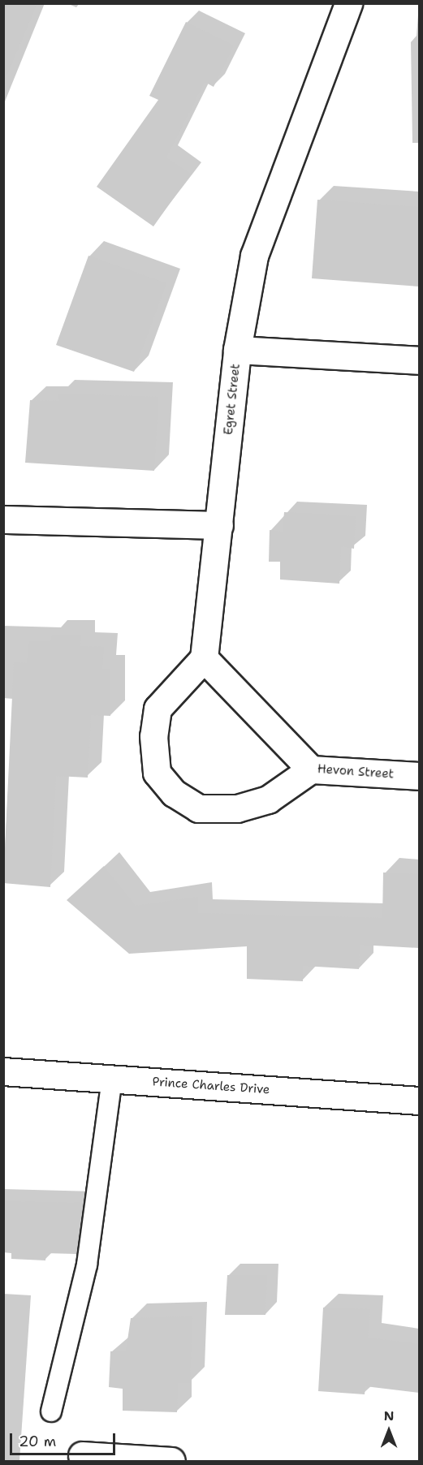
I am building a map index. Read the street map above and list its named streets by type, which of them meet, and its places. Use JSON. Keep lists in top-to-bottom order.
{
  "streets": {
    "main road": ["Egret Street", "Hevon Street", "Prince Charles Drive"]
  },
  "crossings": [
    ["Egret Street", "Hevon Street"]
  ],
  "scale_bar": "20 m",
  "north": "top"
}
